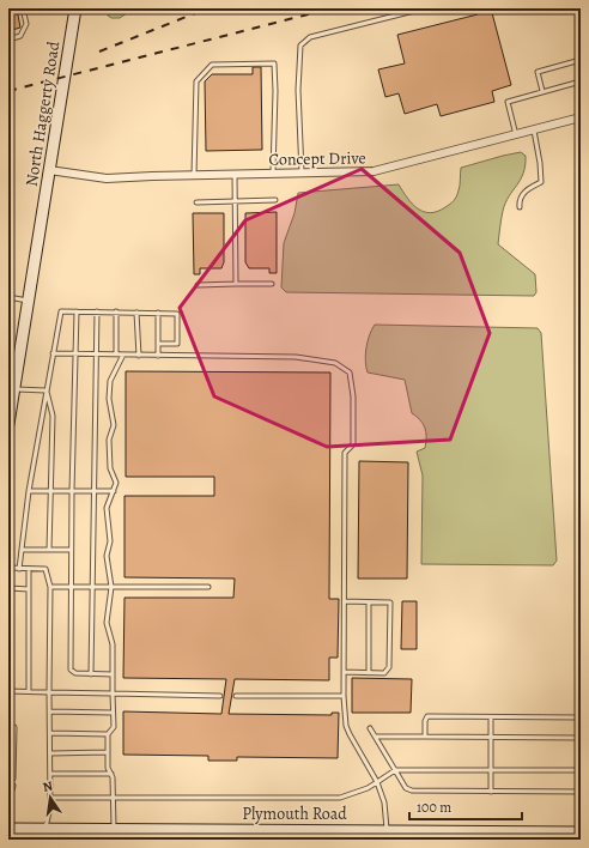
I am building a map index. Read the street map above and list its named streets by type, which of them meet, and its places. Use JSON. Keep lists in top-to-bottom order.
{
  "streets": {
    "main road": ["North Haggerty Road", "Plymouth Road"],
    "street": ["Concept Drive"]
  },
  "crossings": [
    ["North Haggerty Road", "Concept Drive"]
  ],
  "scale_bar": "100 m",
  "north": "top"
}
